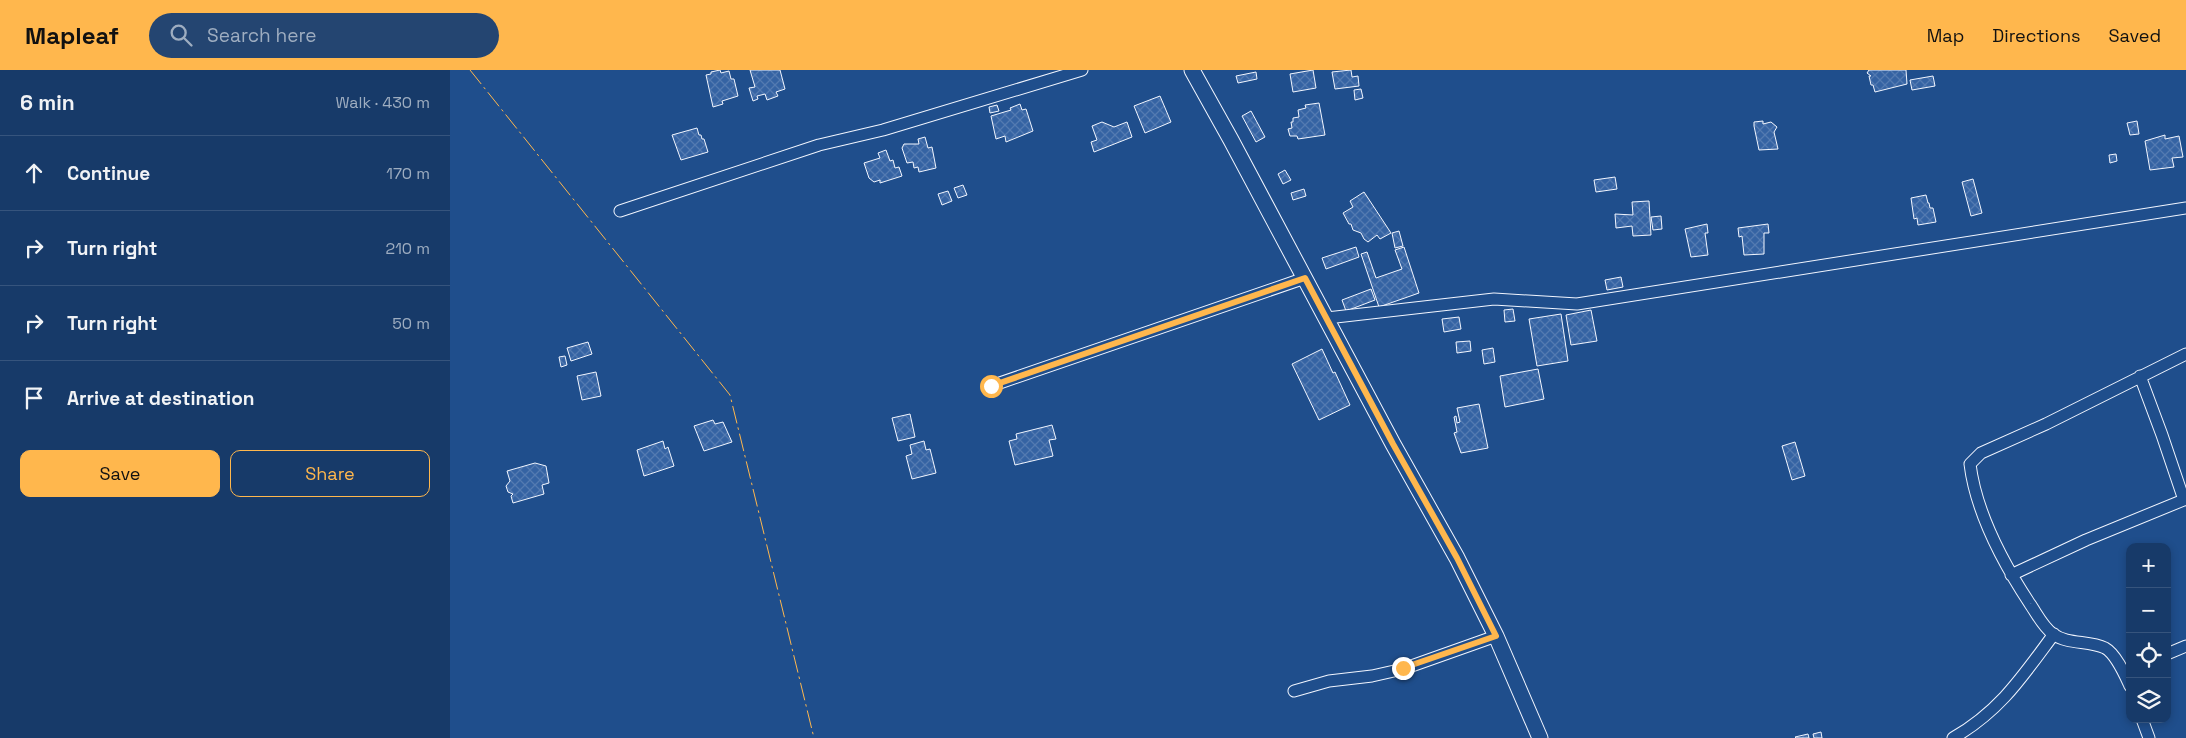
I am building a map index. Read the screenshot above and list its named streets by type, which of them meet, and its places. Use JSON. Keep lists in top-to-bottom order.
{
  "page": {
    "header": "Mapleaf",
    "search": "Search here",
    "nav": ["Map", "Directions", "Saved"],
    "heading": ["6 min", "Walk · 430 m"],
    "list": [
      ["Continue", "170 m"],
      ["Turn right", "210 m"],
      ["Turn right", "50 m"],
      "Arrive at destination"
    ],
    "buttons": ["Save", "Share"],
    "map_buttons": ["+", "−"]
  }
}
